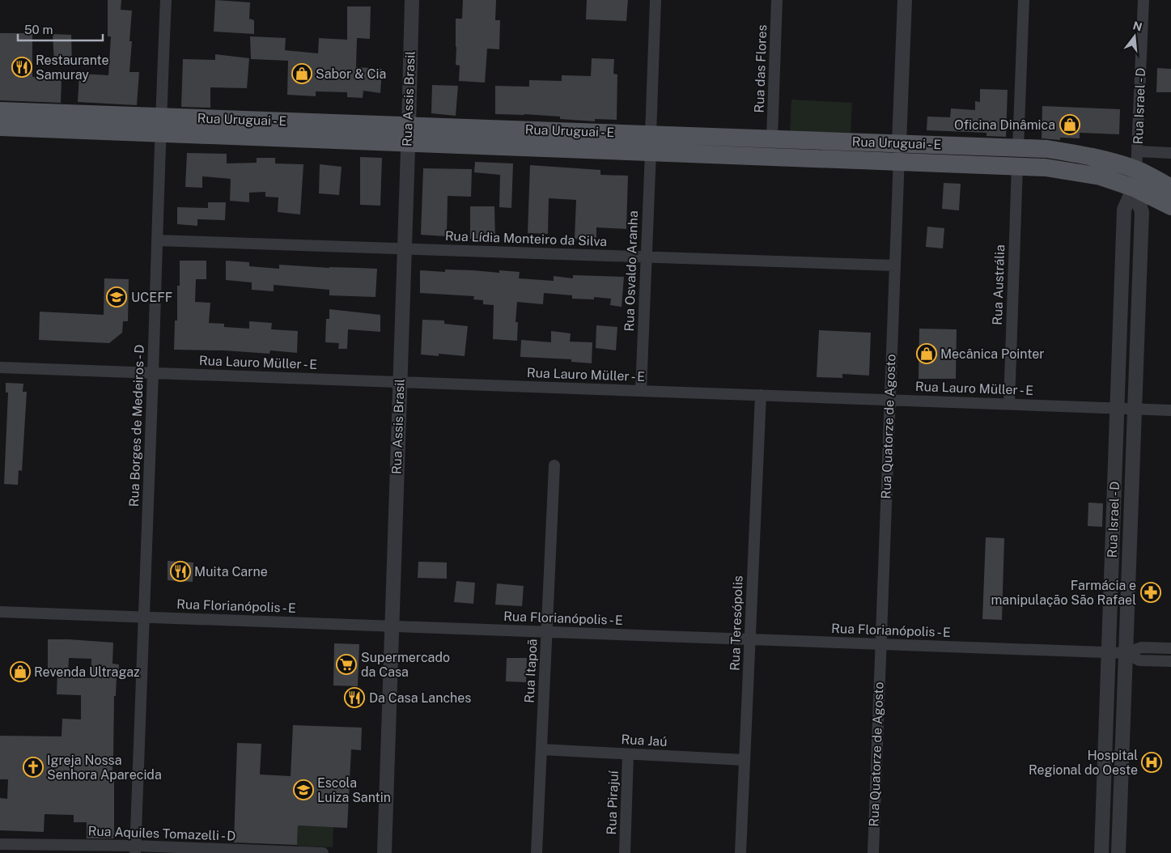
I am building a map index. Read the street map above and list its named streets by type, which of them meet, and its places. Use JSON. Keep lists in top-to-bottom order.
{
  "streets": {
    "main road": ["Rua Uruguai - E"],
    "street": [
      "Rua das Flores",
      "Rua Assis Brasil",
      "Rua Israel - D",
      "Rua Lídia Monteiro da Silva",
      "Rua Osvaldo Aranha",
      "Rua Austrália",
      "Rua Lauro Müller - E",
      "Rua Borges de Medeiros - D",
      "Rua Quatorze de Agosto",
      "Rua Florianópolis - E",
      "Rua Teresópolis",
      "Rua Itapoã",
      "Rua Jaú",
      "Rua Pirajuí",
      "Rua Aquiles Tomazelli - D"
    ]
  },
  "crossings": [
    ["Rua das Flores", "Rua Uruguai - E"],
    ["Rua Assis Brasil", "Rua Uruguai - E"],
    ["Rua Assis Brasil", "Rua Lídia Monteiro da Silva"],
    ["Rua Assis Brasil", "Rua Lauro Müller - E"],
    ["Rua Assis Brasil", "Rua Florianópolis - E"],
    ["Rua Israel - D", "Rua Uruguai - E"],
    ["Rua Israel - D", "Rua Lauro Müller - E"],
    ["Rua Israel - D", "Rua Florianópolis - E"],
    ["Rua Uruguai - E", "Rua Osvaldo Aranha"],
    ["Rua Uruguai - E", "Rua Austrália"],
    ["Rua Uruguai - E", "Rua Borges de Medeiros - D"],
    ["Rua Uruguai - E", "Rua Quatorze de Agosto"],
    ["Rua Lídia Monteiro da Silva", "Rua Osvaldo Aranha"],
    ["Rua Lídia Monteiro da Silva", "Rua Borges de Medeiros - D"],
    ["Rua Lídia Monteiro da Silva", "Rua Quatorze de Agosto"],
    ["Rua Osvaldo Aranha", "Rua Lauro Müller - E"],
    ["Rua Austrália", "Rua Lauro Müller - E"],
    ["Rua Lauro Müller - E", "Rua Borges de Medeiros - D"],
    ["Rua Lauro Müller - E", "Rua Quatorze de Agosto"],
    ["Rua Lauro Müller - E", "Rua Teresópolis"],
    ["Rua Borges de Medeiros - D", "Rua Florianópolis - E"],
    ["Rua Borges de Medeiros - D", "Rua Aquiles Tomazelli - D"],
    ["Rua Quatorze de Agosto", "Rua Florianópolis - E"],
    ["Rua Florianópolis - E", "Rua Teresópolis"],
    ["Rua Florianópolis - E", "Rua Itapoã"],
    ["Rua Teresópolis", "Rua Jaú"],
    ["Rua Itapoã", "Rua Jaú"],
    ["Rua Jaú", "Rua Pirajuí"]
  ],
  "places": {
    "restaurant": ["Restaurante Samuray", "Muita Carne", "Da Casa Lanches"],
    "shop": [
      "Sabor & Cia",
      "Oficina Dinâmica",
      "Mecânica Pointer",
      "Revenda Ultragaz"
    ],
    "school or university": ["UCEFF", "Escola Luiza Santin"],
    "pharmacy": ["Farmácia e manipulação São Rafael"],
    "supermarket": ["Supermercado da Casa"],
    "hospital": ["Hospital Regional do Oeste"],
    "church": ["Igreja Nossa Senhora Aparecida"]
  },
  "scale_bar": "50 m",
  "north": "top"
}
